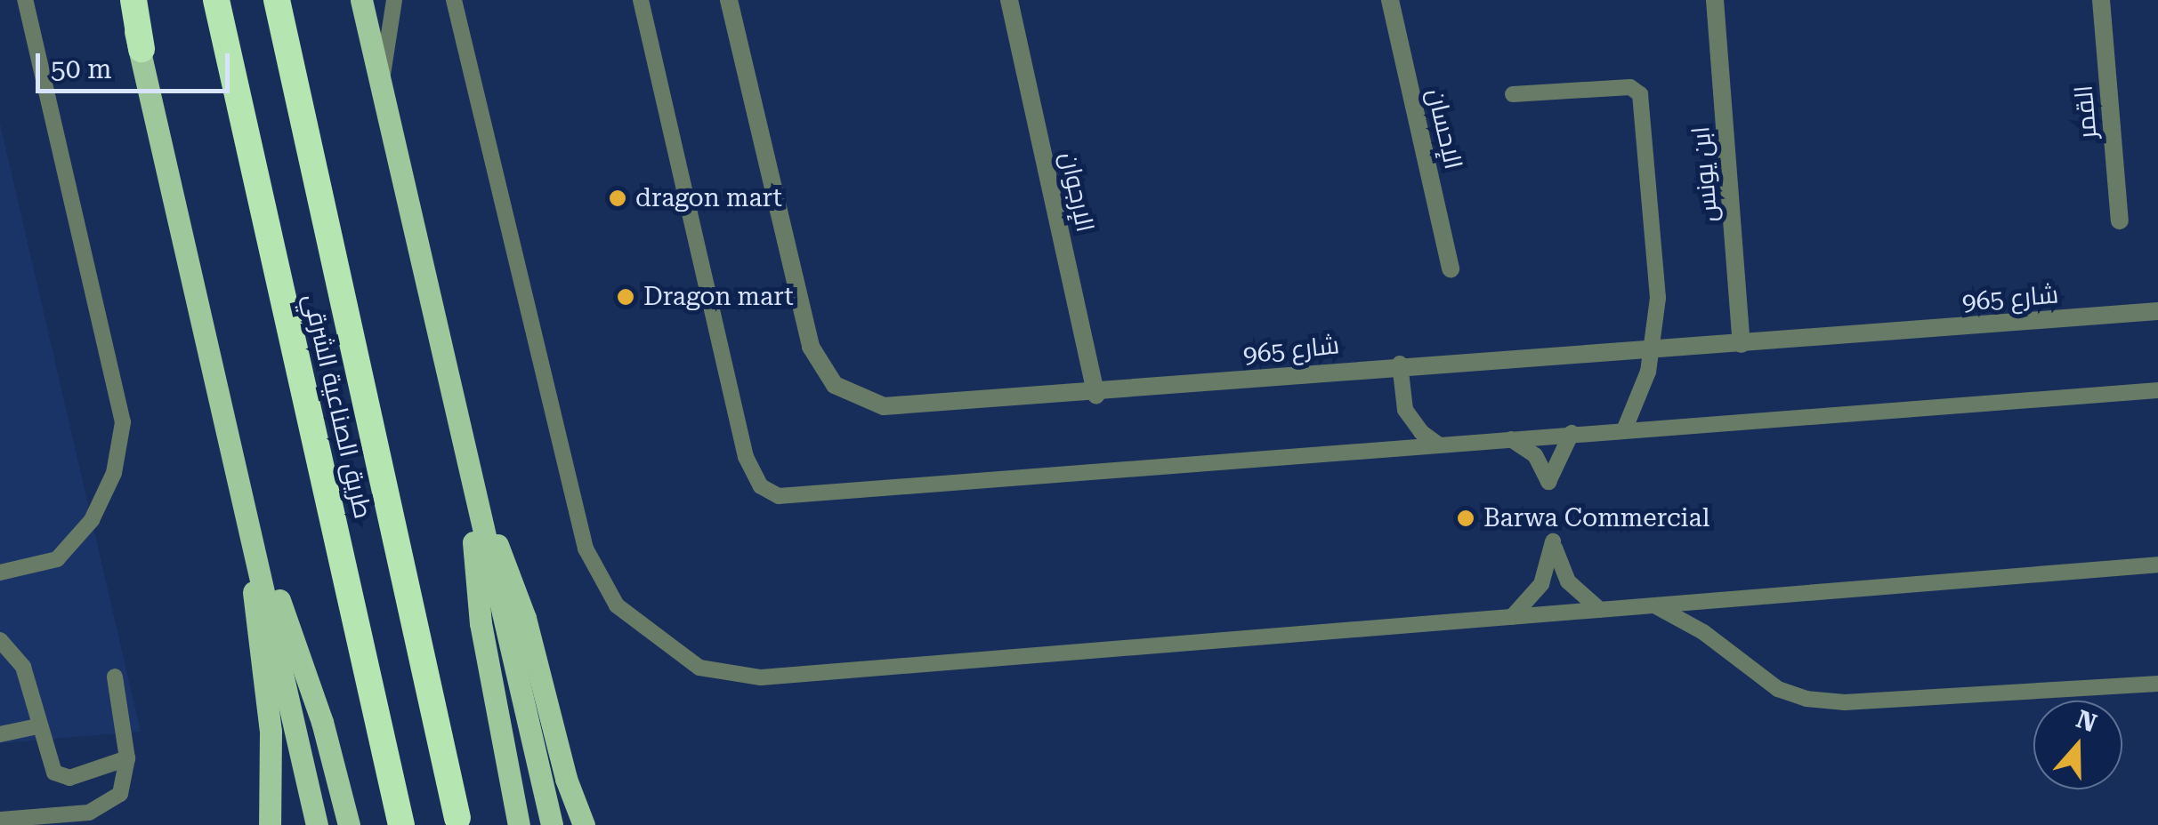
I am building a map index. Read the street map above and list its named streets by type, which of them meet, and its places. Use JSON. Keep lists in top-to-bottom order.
{
  "streets": {
    "highway": ["طريق الصناعية الشرقي"],
    "street": [
      "القمر",
      "الإحسان",
      "ابن يونس",
      "الإرجوان",
      "شارع 965"
    ]
  },
  "crossings": [
    ["ابن يونس", "شارع 965"],
    ["الإرجوان", "شارع 965"]
  ],
  "places": ["dragon mart", "Dragon mart", "Barwa Commercial"],
  "scale_bar": "50 m",
  "north": "top"
}
